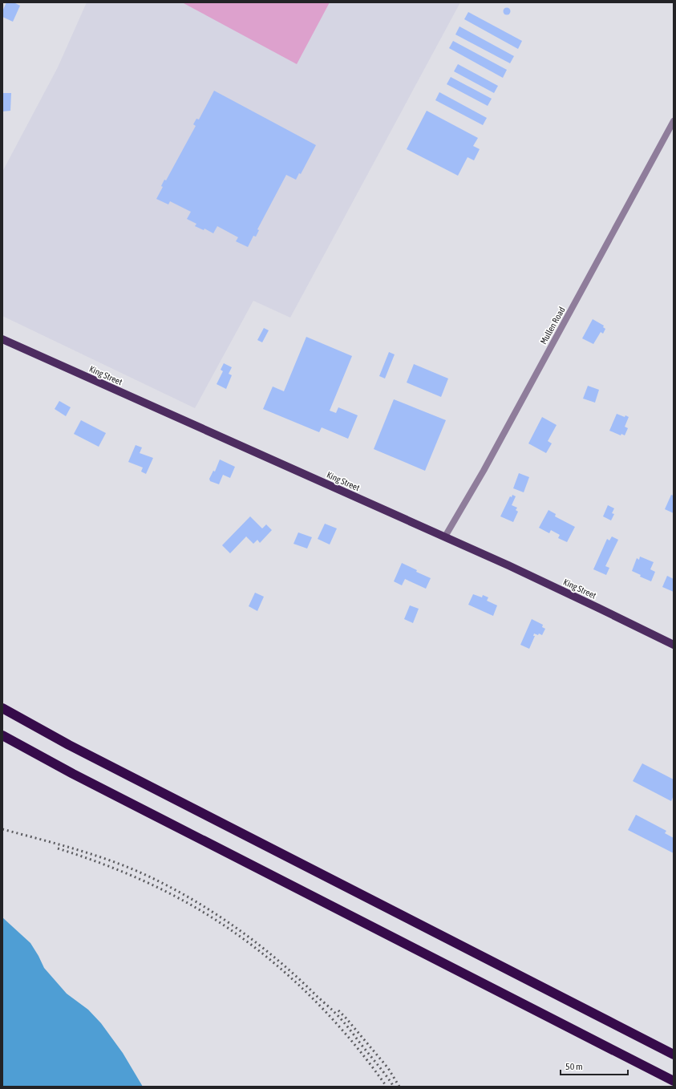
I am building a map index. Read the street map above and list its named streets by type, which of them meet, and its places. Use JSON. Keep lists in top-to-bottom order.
{
  "streets": {
    "main road": ["King Street"],
    "street": ["Mullen Road"]
  },
  "crossings": [
    ["Mullen Road", "King Street"]
  ],
  "scale_bar": "50 m"
}
